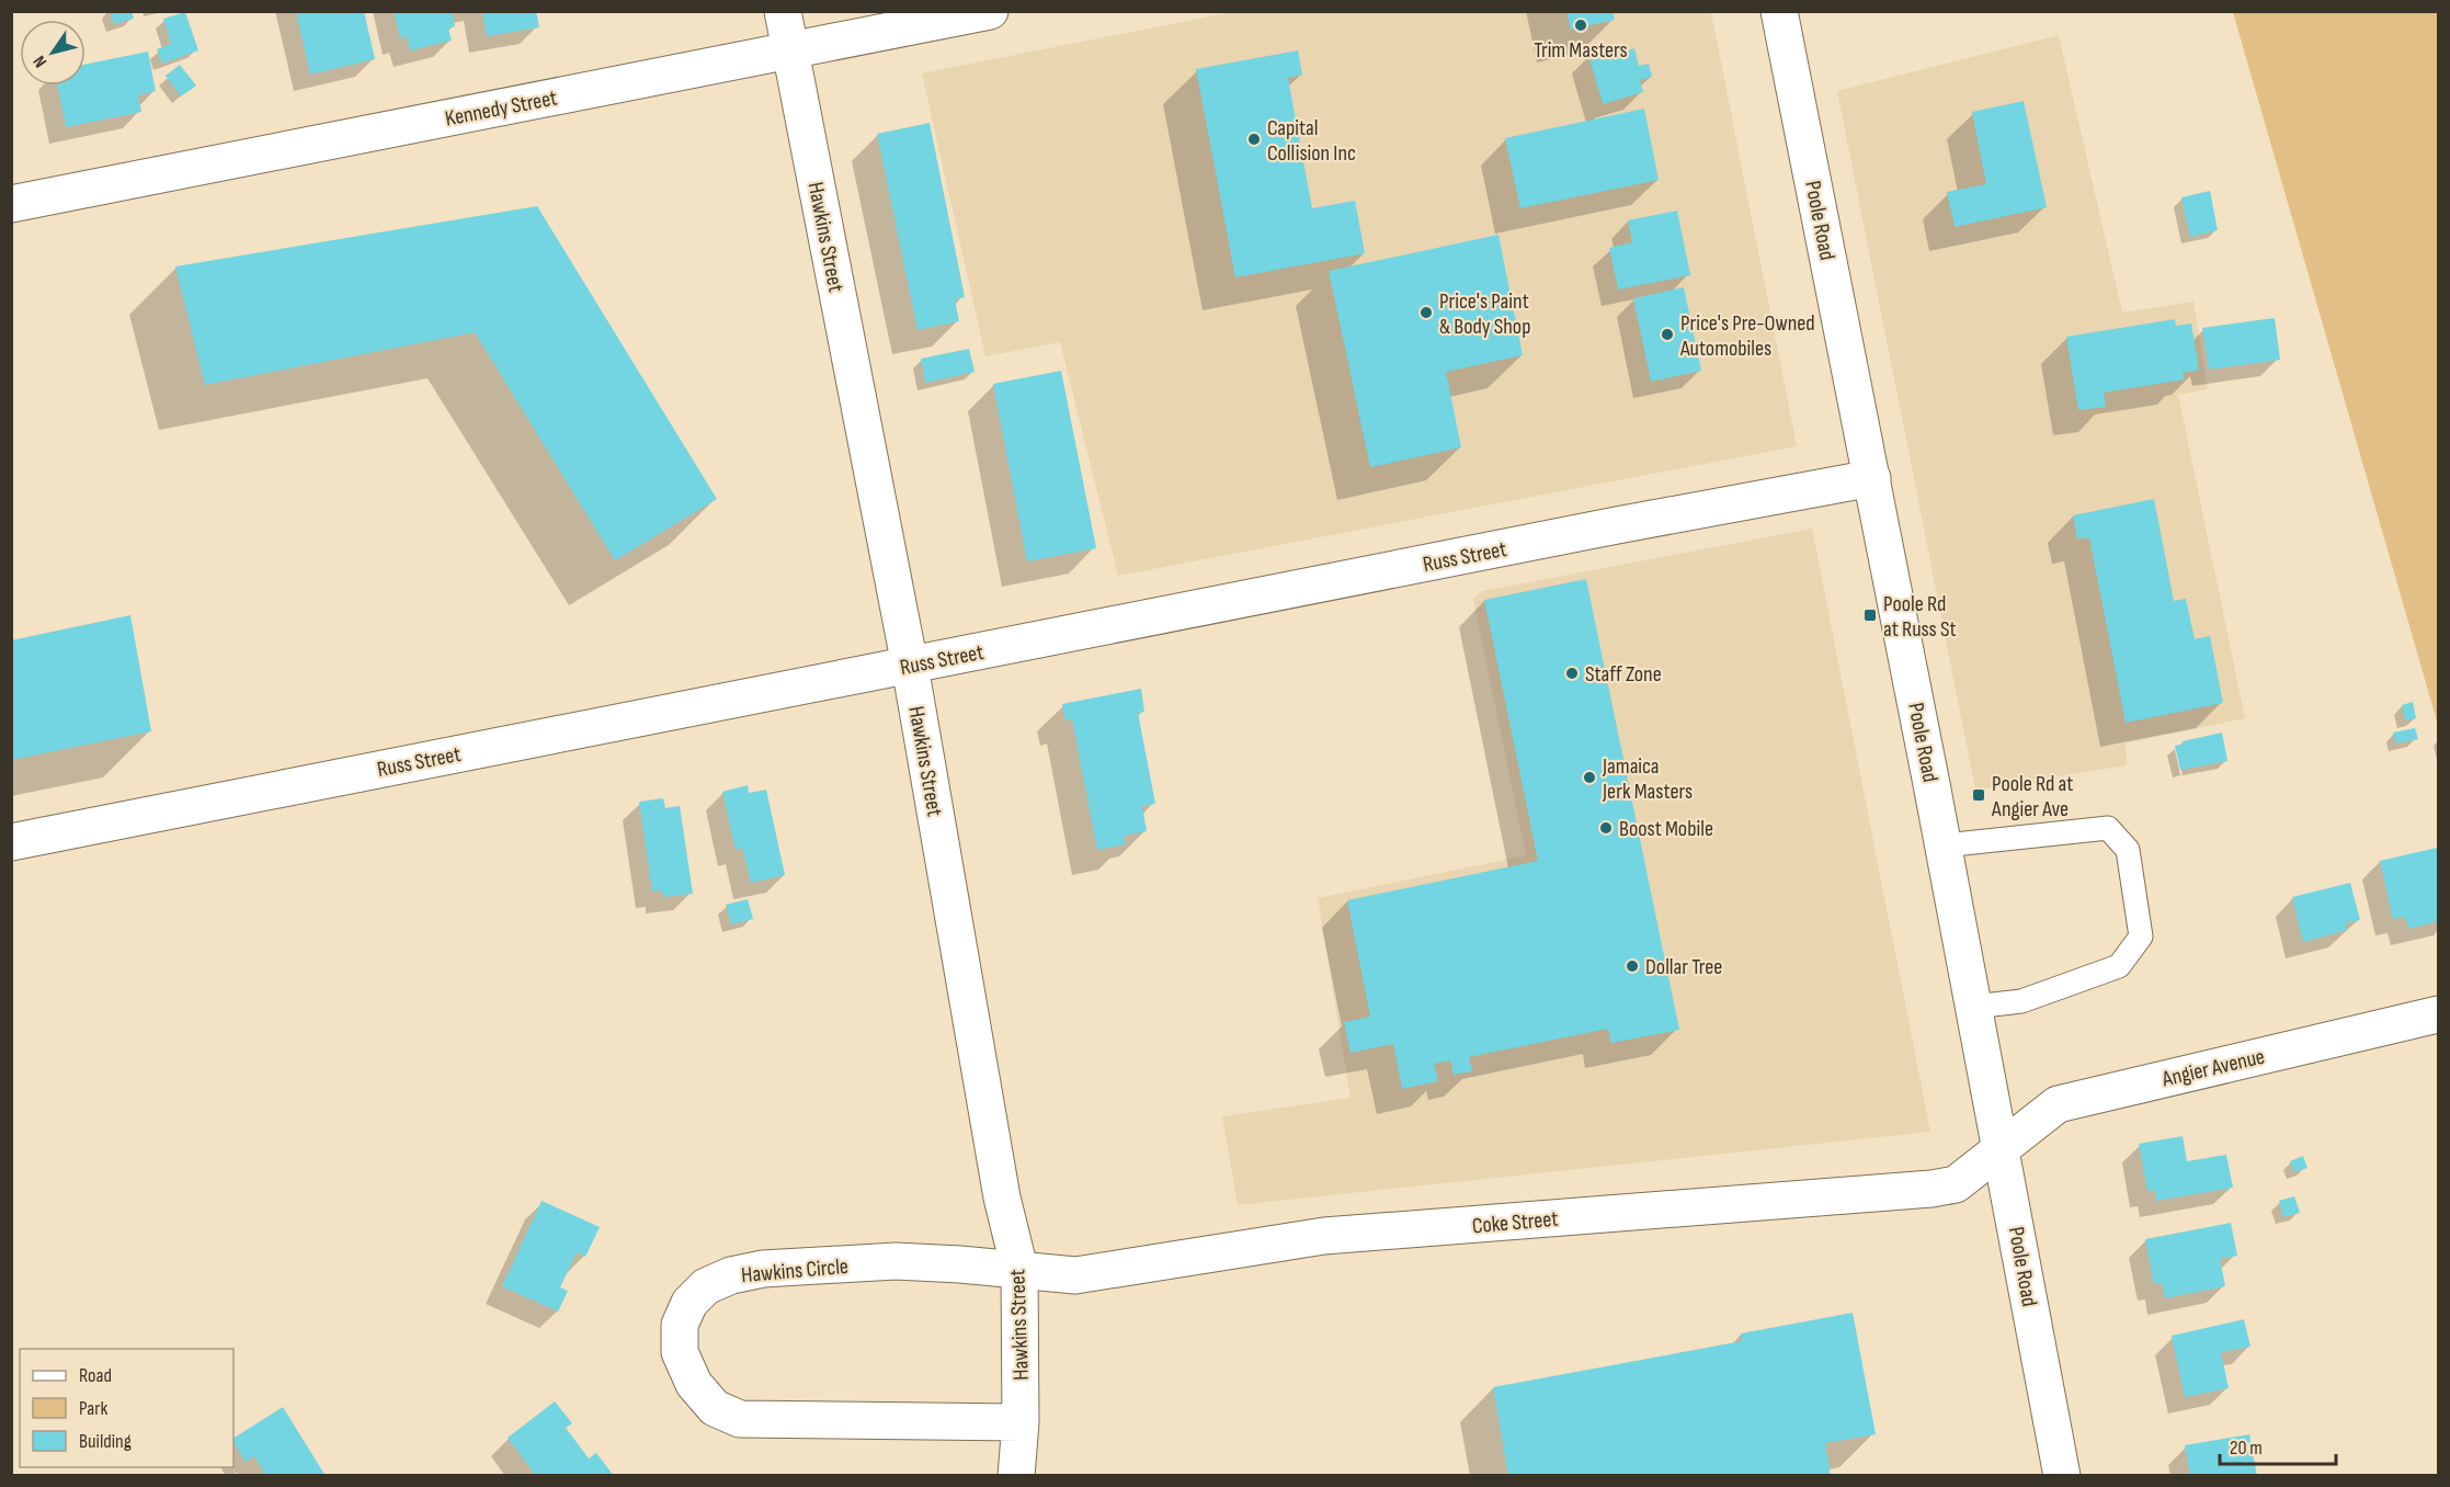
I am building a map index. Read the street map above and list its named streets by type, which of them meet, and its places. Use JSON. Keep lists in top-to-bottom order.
{
  "streets": {
    "street": [
      "Kennedy Street",
      "Poole Road",
      "Hawkins Street",
      "Russ Street",
      "Angier Avenue",
      "Coke Street",
      "Hawkins Circle"
    ]
  },
  "crossings": [
    ["Kennedy Street", "Hawkins Street"],
    ["Poole Road", "Russ Street"],
    ["Poole Road", "Angier Avenue"],
    ["Poole Road", "Coke Street"],
    ["Hawkins Street", "Russ Street"],
    ["Hawkins Street", "Coke Street"],
    ["Hawkins Street", "Hawkins Circle"],
    ["Angier Avenue", "Coke Street"],
    ["Coke Street", "Hawkins Circle"]
  ],
  "places": {
    "other": [
      "Trim Masters",
      "Capital Collision Inc",
      "Price's Paint & Body Shop",
      "Price's Pre-Owned Automobiles",
      "Staff Zone",
      "Jamaica Jerk Masters",
      "Boost Mobile",
      "Dollar Tree"
    ],
    "transit": ["Poole Rd at Russ St", "Poole Rd at Angier Ave"]
  },
  "legend": ["Road", "Park", "Building"],
  "scale_bar": "20 m",
  "north": "bottom left"
}
